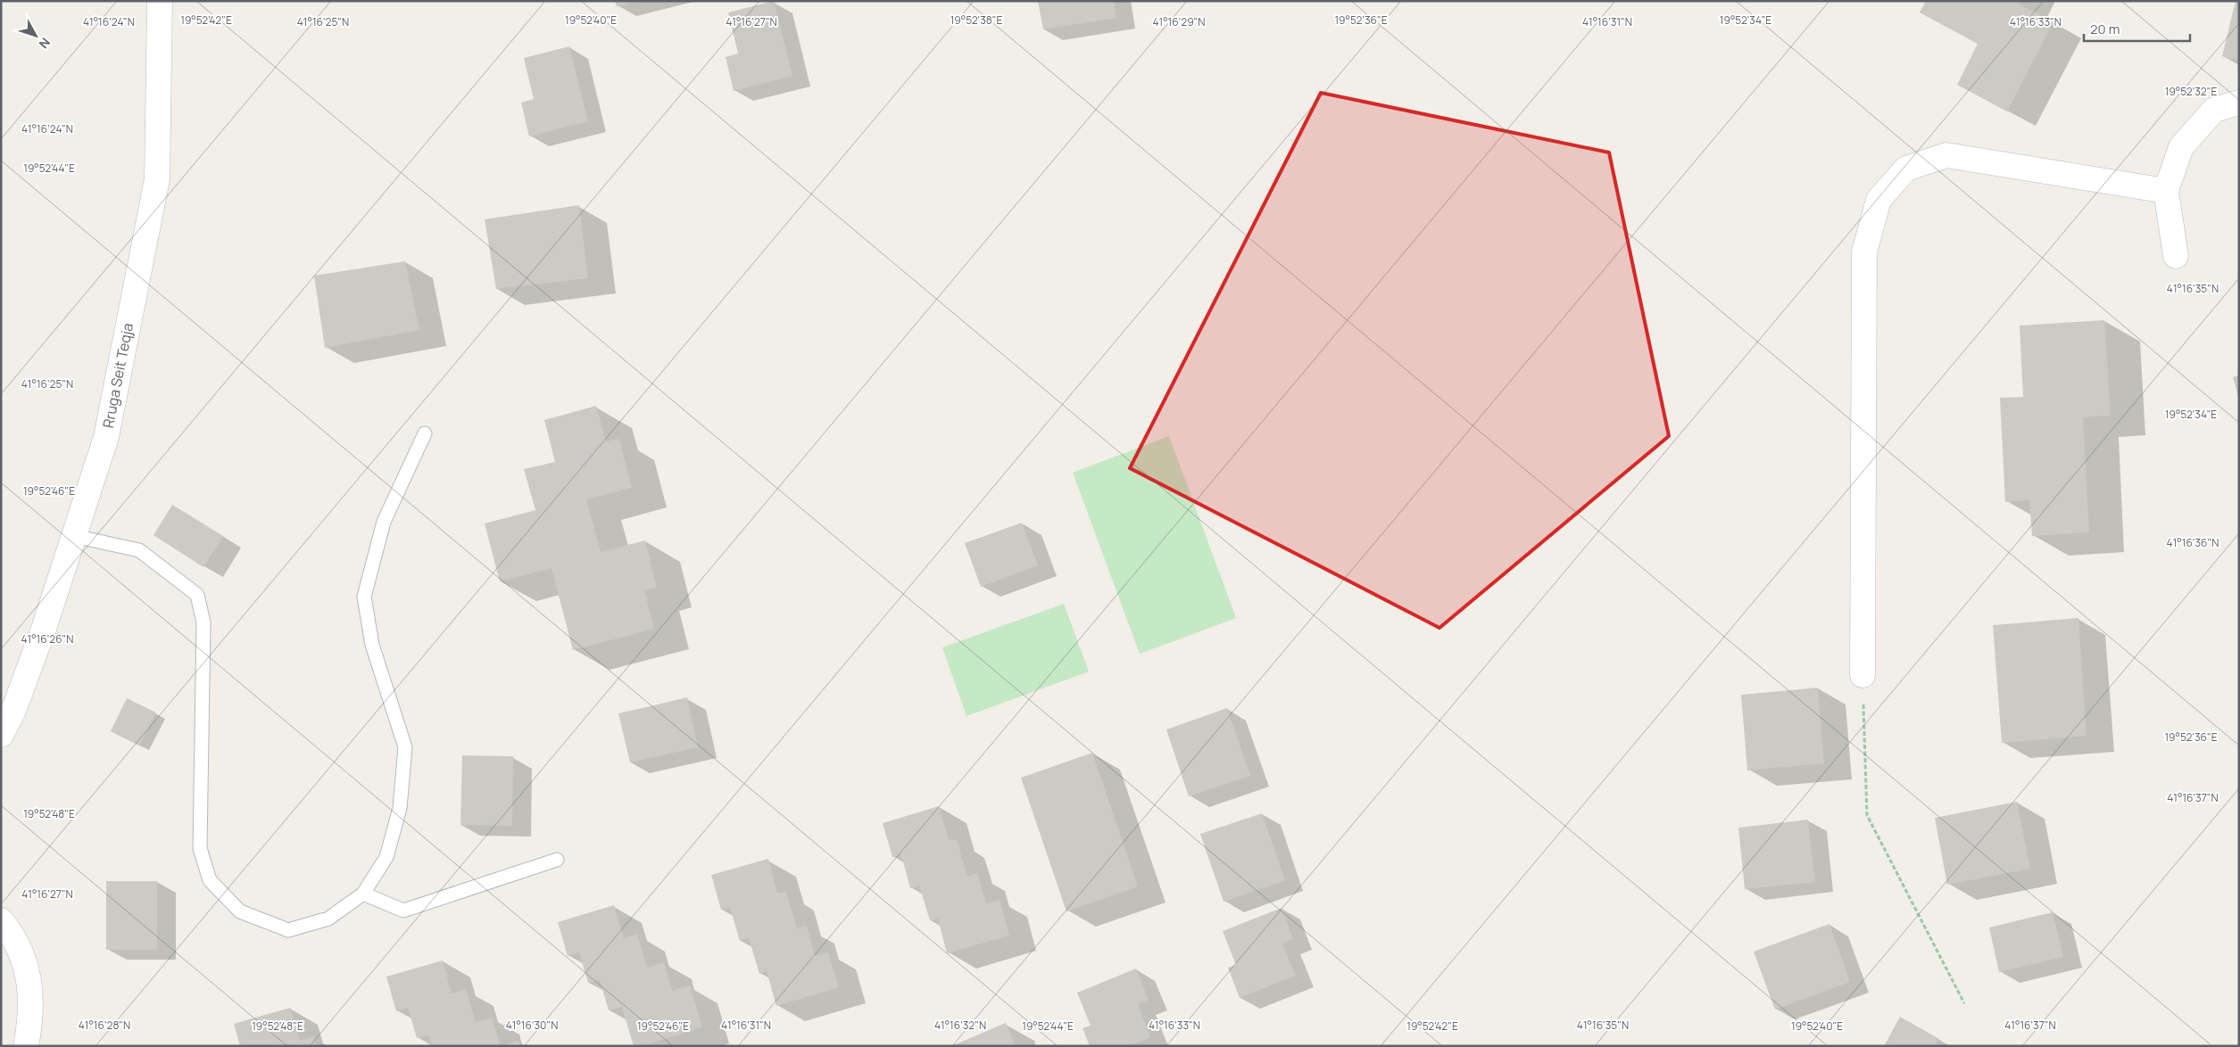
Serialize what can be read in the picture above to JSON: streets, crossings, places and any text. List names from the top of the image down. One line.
{"streets":{"street":["Rruga Seit Teqja"]},"scale_bar":"20 m","north":"bottom right","coordinates":["19°52'38\"E","19°52'36\"E","19°52'34\"E","19°52'42\"E","19°52'40\"E","41°16'24\"N","41°16'25\"N","41°16'27\"N","41°16'29\"N","41°16'31\"N","41°16'33\"N","19°52'32\"E","19°52'44\"E","41°16'35\"N","19°52'46\"E","41°16'36\"N","41°16'26\"N","41°16'37\"N","19°52'48\"E","41°16'28\"N","41°16'30\"N","41°16'32\"N"]}
